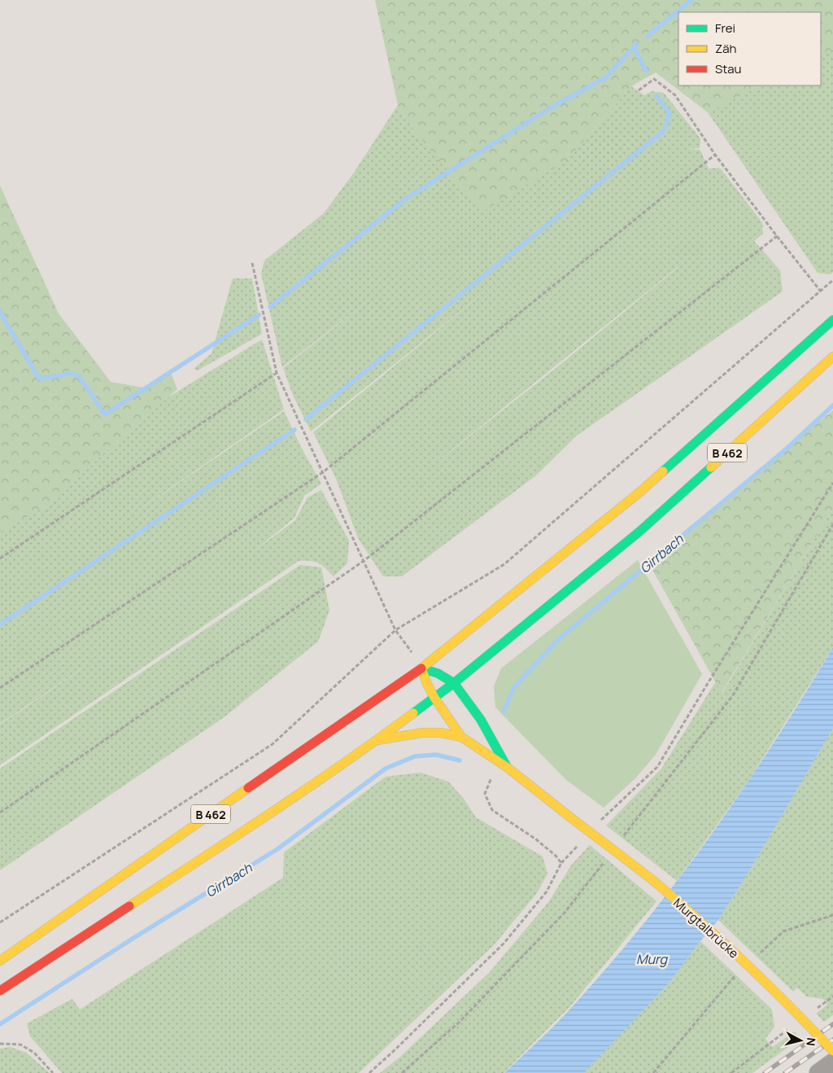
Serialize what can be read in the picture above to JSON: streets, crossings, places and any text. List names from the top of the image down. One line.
{"streets":{"main road":["B 462","Murgtalbrücke"]},"water":["Girrbach","Murg"],"legend":["Frei","Zäh","Stau"],"north":"right"}
